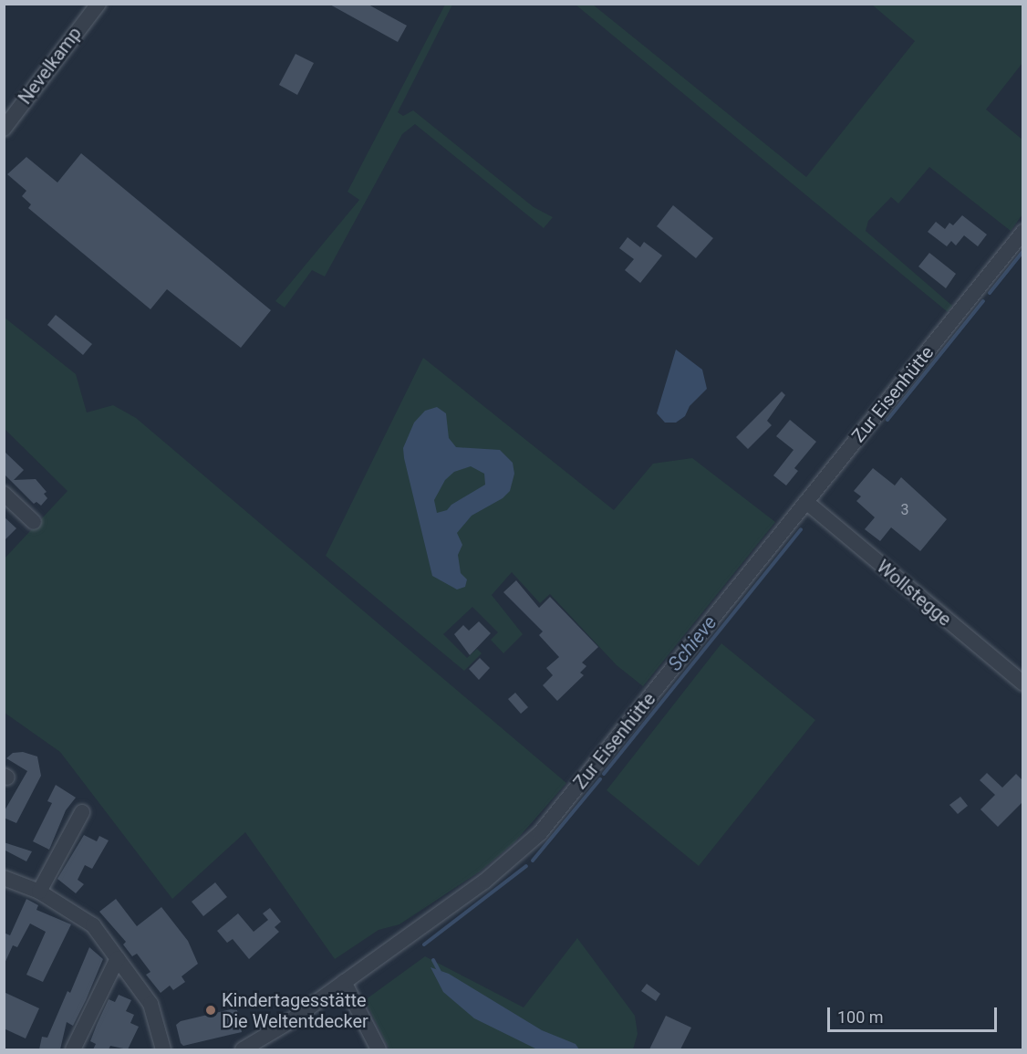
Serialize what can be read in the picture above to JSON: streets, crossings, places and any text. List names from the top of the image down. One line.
{"streets":{"street":["Nevelkamp","Zur Eisenhütte","Wollstegge"]},"crossings":[["Zur Eisenhütte","Wollstegge"]],"water":["Schieve"],"places":["Kindertagesstätte Die Weltentdecker"],"house_numbers":["3"],"scale_bar":"100 m"}
